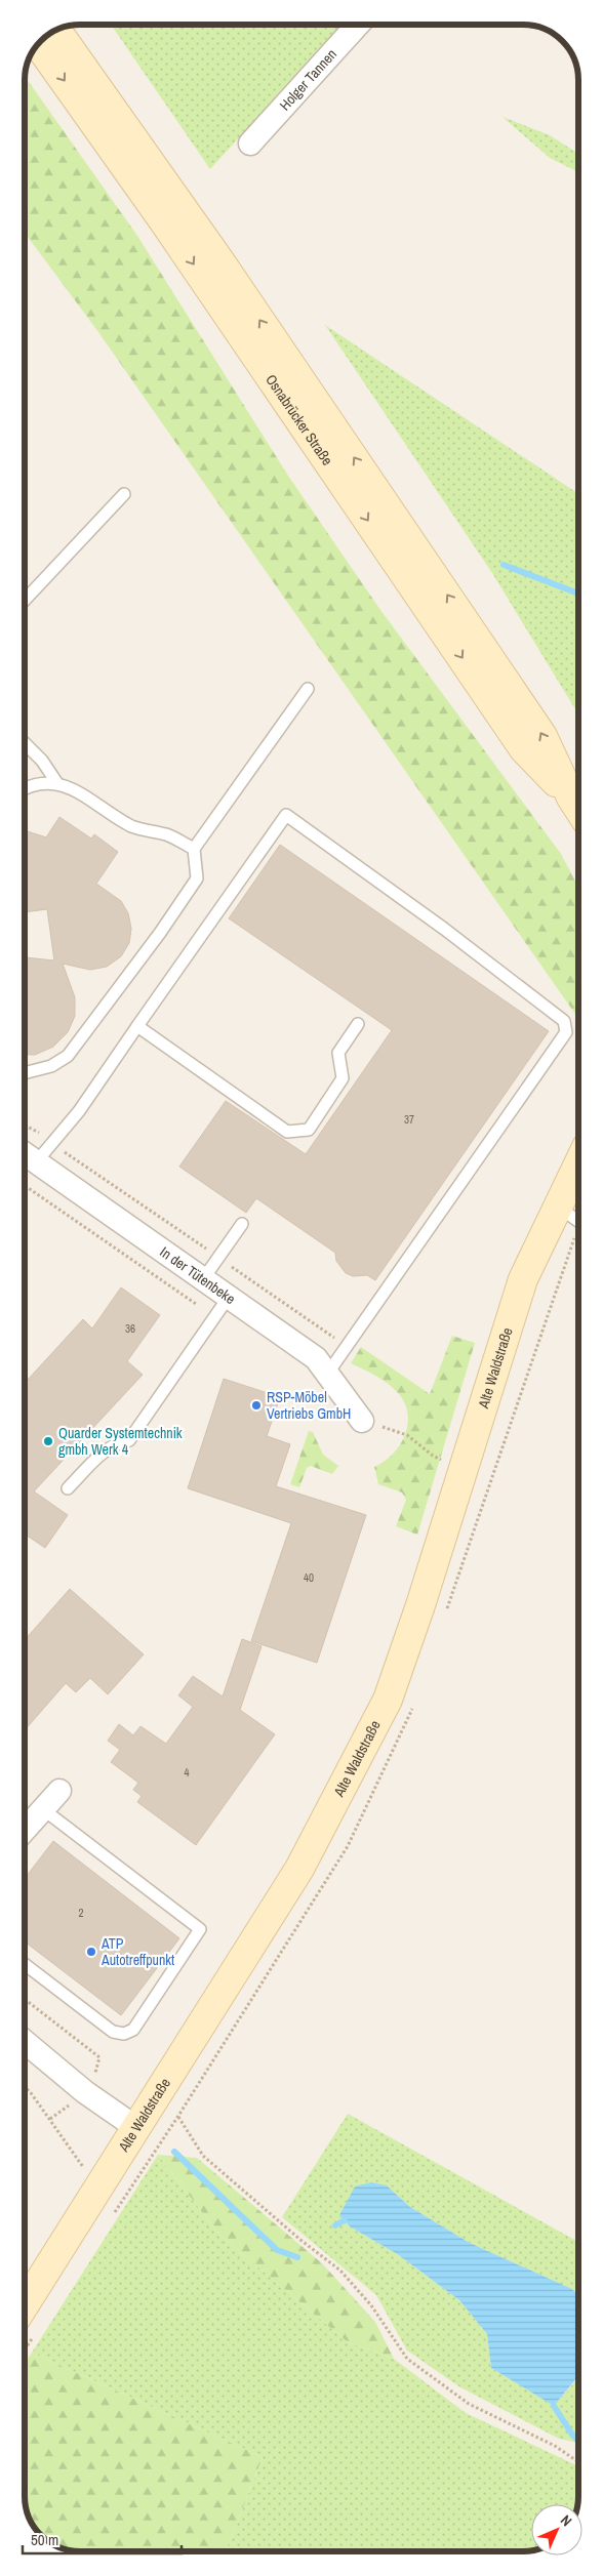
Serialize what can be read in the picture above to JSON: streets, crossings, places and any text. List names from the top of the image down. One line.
{"streets":{"main road":["Osnabrücker Straße","Alte Waldstraße"],"street":["Holger Tannen","In der Tütenbeke"]},"places":["RSP-Möbel Vertriebs GmbH","Quarder Systemtechnik gmbh Werk 4","ATP Autotreffpunkt"],"house_numbers":["37","36","40","4","2"],"scale_bar":"50 m","north":"top right"}
